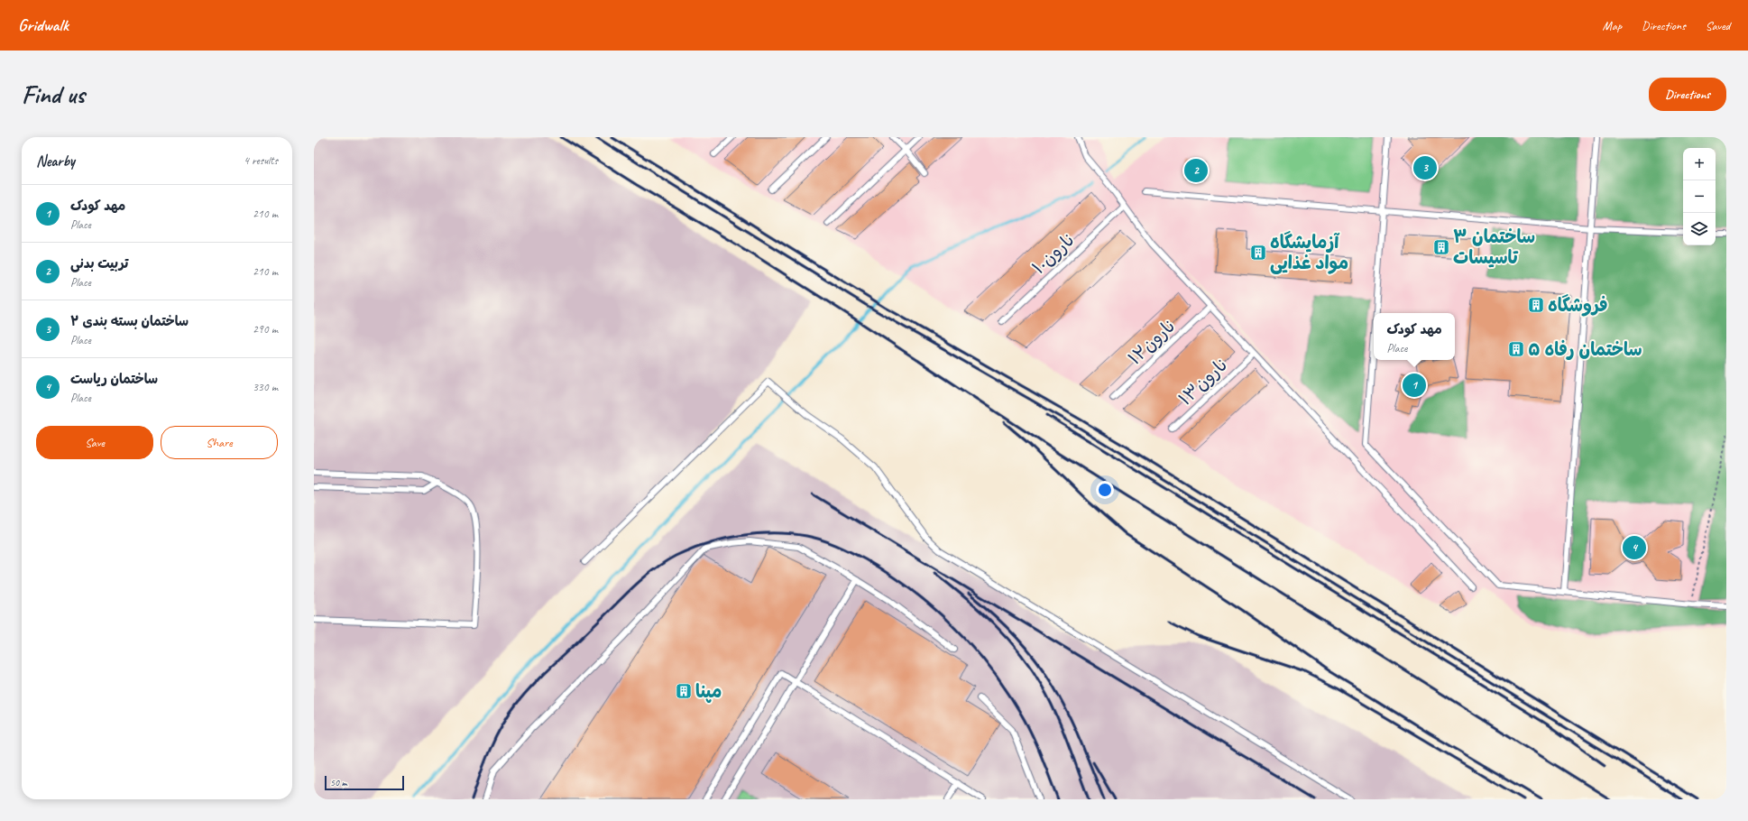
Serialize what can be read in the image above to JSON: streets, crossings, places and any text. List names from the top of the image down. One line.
{"streets":{"lane":["نارون۱۰","نارون۱۲","نارون۱۳"]},"places":{"building":["۳ ساختمان تاسیسات","آزمایشگاه مواد غذایی","فروشگاه","۵ ساختمان رفاه","مپنا"]},"scale_bar":"50 m","page":{"header":"Gridwalk","nav":["Map","Directions","Saved"],"buttons":["Directions",["Save","Share"]],"title":"Find us","heading":["Nearby","4 results"],"map_buttons":["+","−"],"pins":["3","2","1","4"],"list":[{"mark":"1","name":"مهد کودک","note":"Place","value":"210 m"},{"mark":"2","name":"تربیت بدنی","note":"Place","value":"210 m"},{"mark":"3","name":"۲ ساختمان بسته بندی","note":"Place","value":"290 m"},{"mark":"4","name":"ساختمان ریاست","note":"Place","value":"330 m"}],"popup":["مهد کودک","Place"],"scale":"50 m"}}
